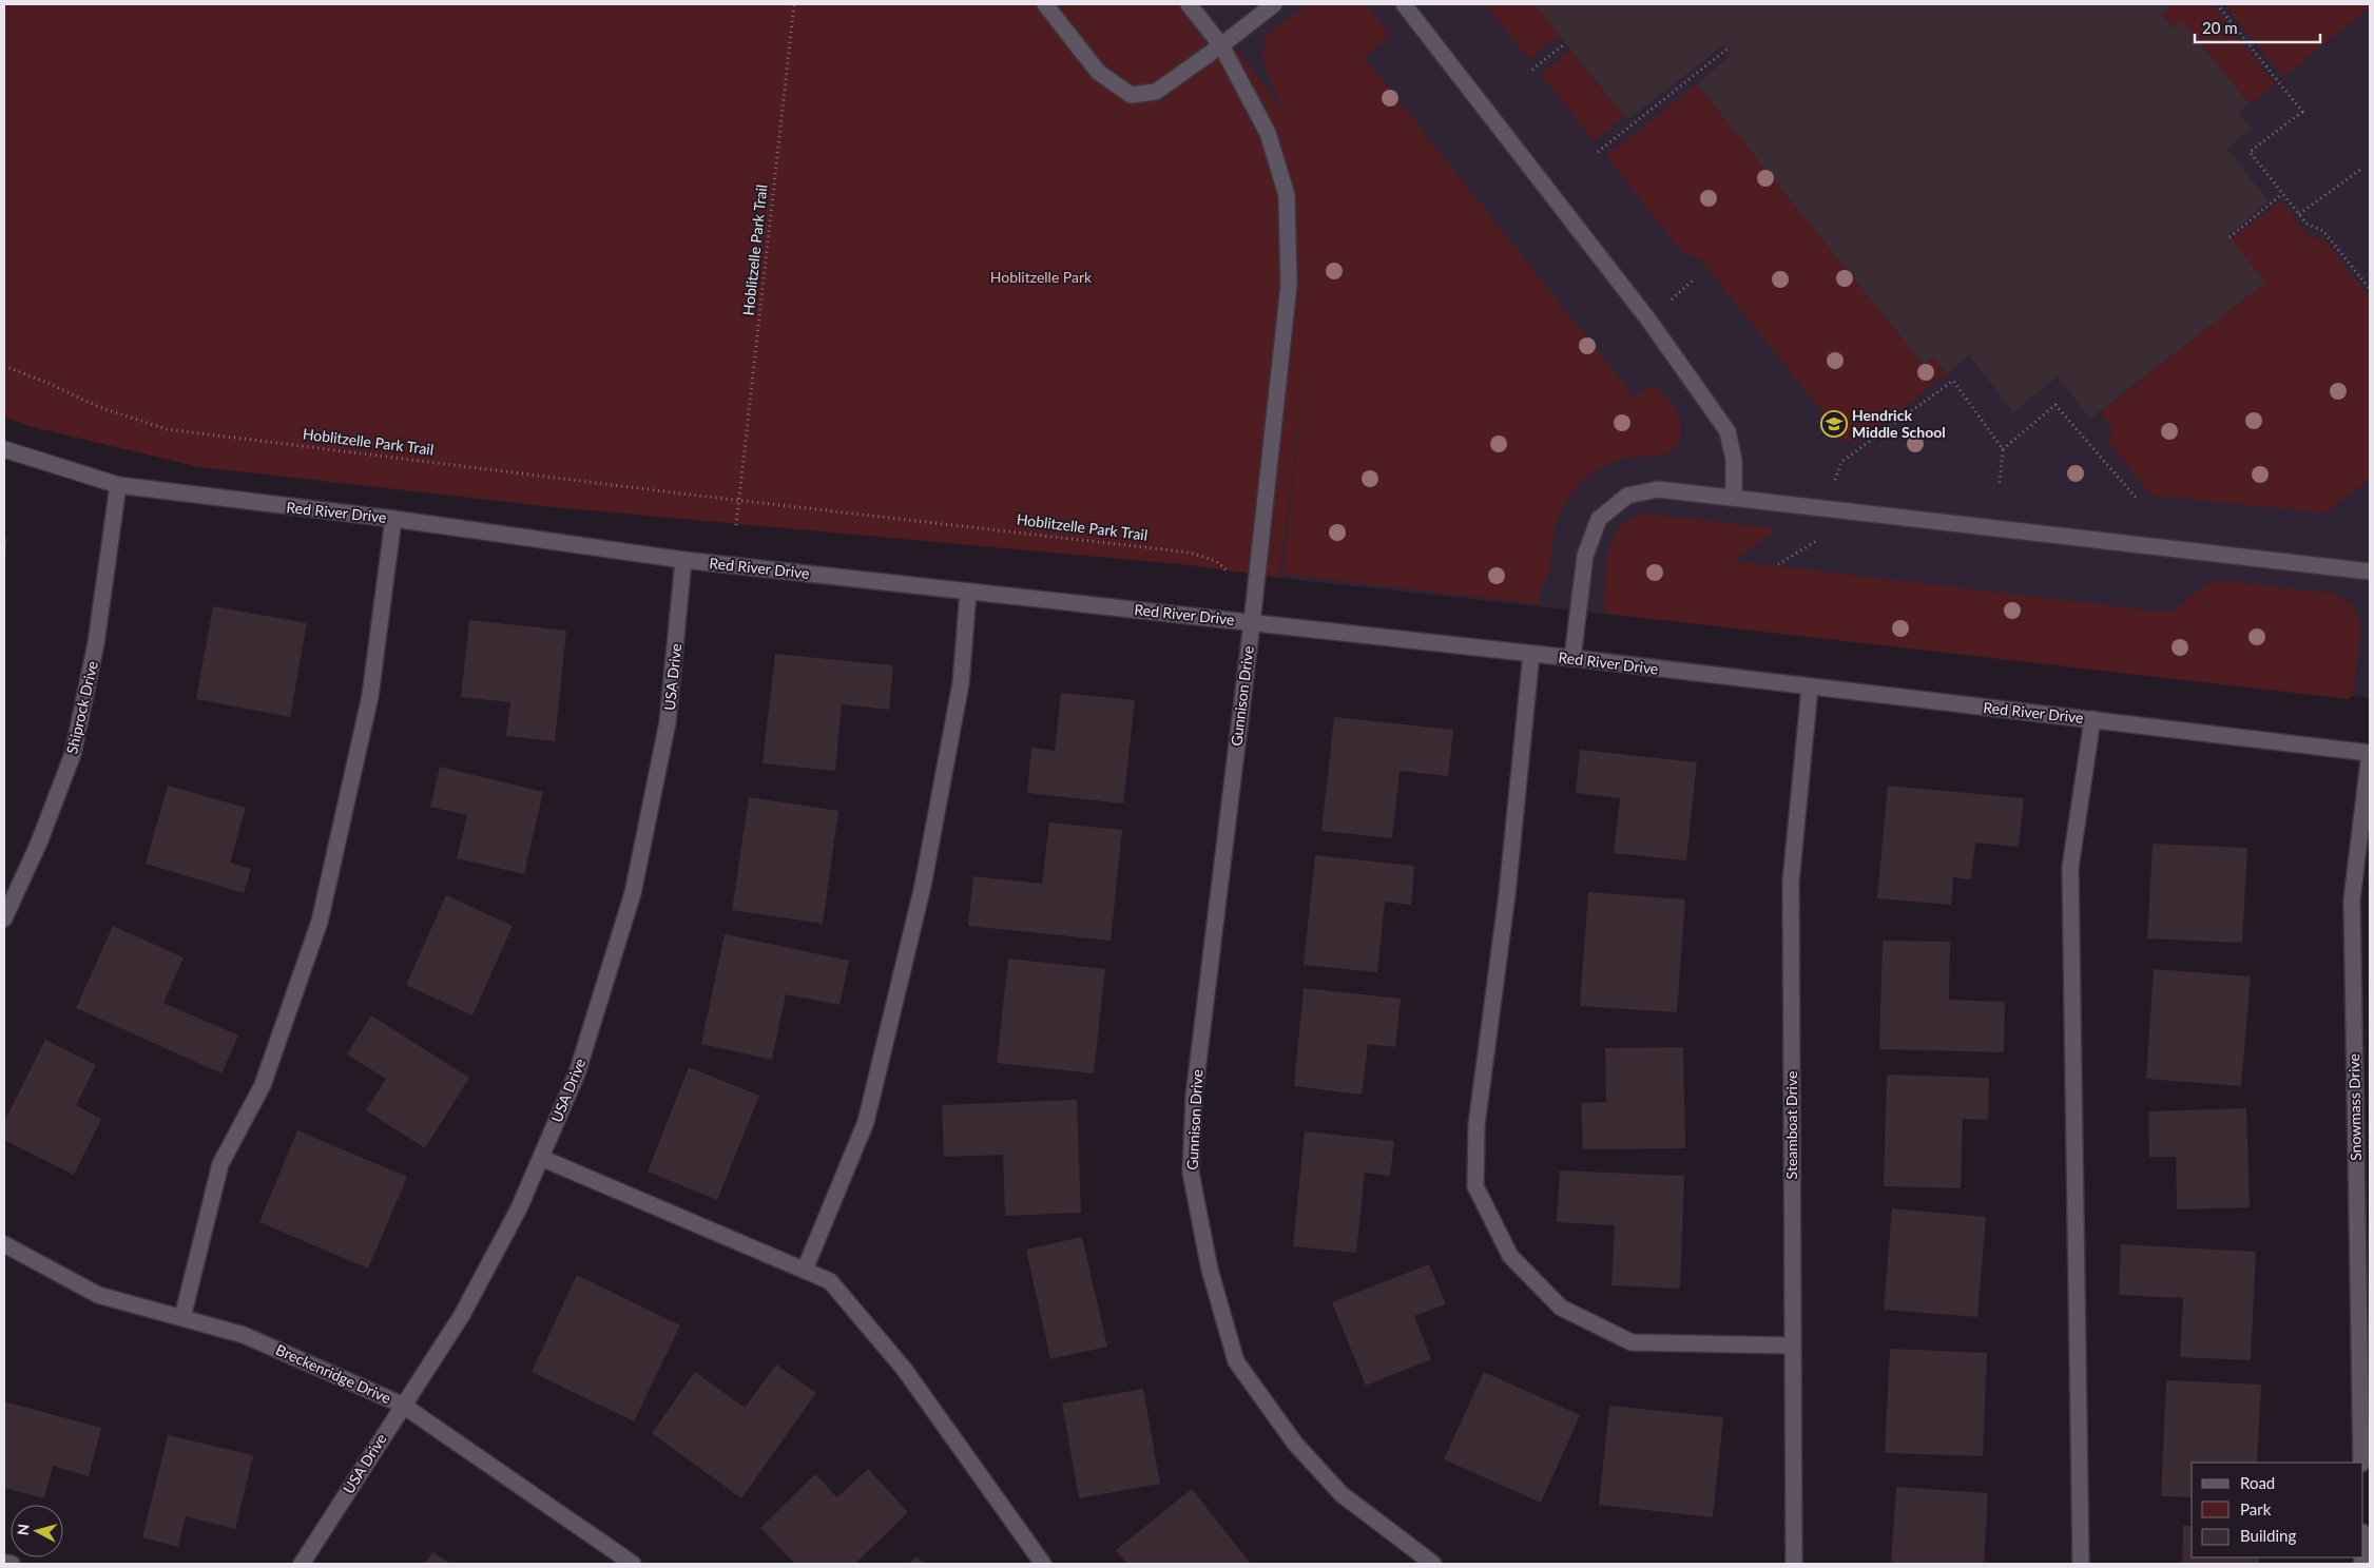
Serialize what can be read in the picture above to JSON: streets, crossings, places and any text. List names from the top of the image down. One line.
{"streets":{"street":["Red River Drive","USA Drive","Gunnison Drive","Shiprock Drive","Snowmass Drive","Steamboat Drive","Breckenridge Drive"],"path":["Hoblitzelle Park Trail"]},"crossings":[["Red River Drive","USA Drive"],["Red River Drive","Gunnison Drive"],["Red River Drive","Shiprock Drive"],["Red River Drive","Snowmass Drive"],["Red River Drive","Steamboat Drive"],["USA Drive","Breckenridge Drive"]],"parks":["Hoblitzelle Park"],"places":{"school or university":["Hendrick Middle School"]},"legend":["Road","Park","Building"],"scale_bar":"20 m","north":"left"}
